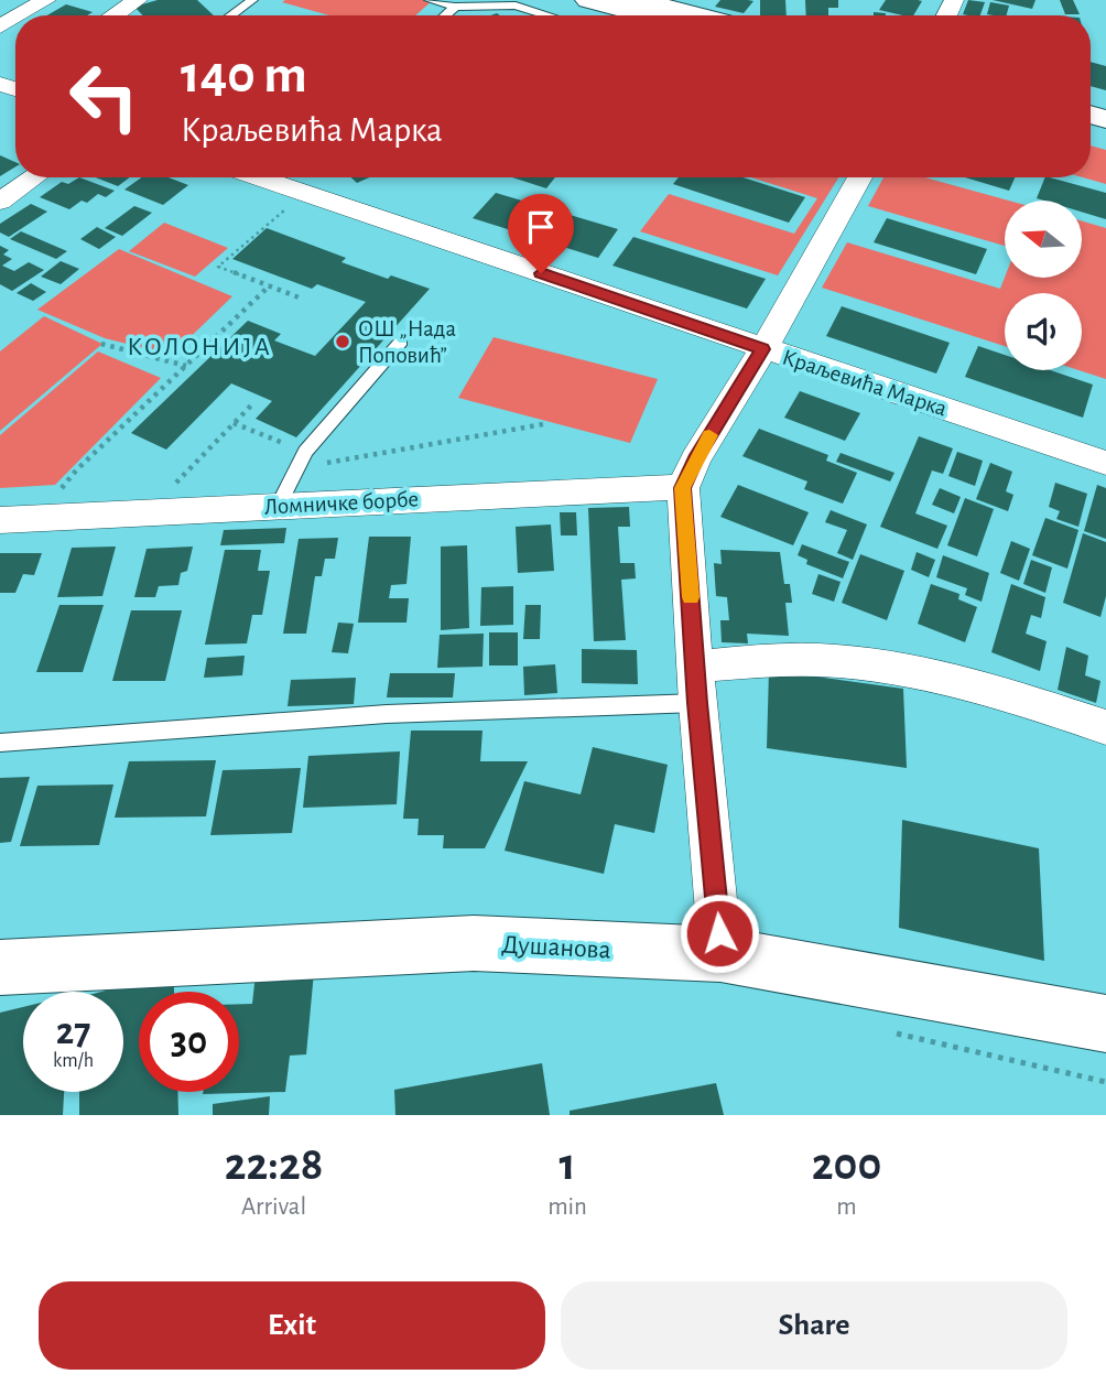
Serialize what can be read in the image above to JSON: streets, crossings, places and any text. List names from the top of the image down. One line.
{"streets":{"main road":["Душанова"],"street":["Краљевића Марка","Ломничке борбе"]},"districts":["КОЛОНИЈА"],"places":["ОШ „Нада Поповић”"],"north":"left","page":{"turn":["140 m","Краљевића Марка"],"speed":"27 km/h","limit":"30","eta":["22:28","Arrival","1","min","200","m"],"buttons":["Exit","Share"]}}
